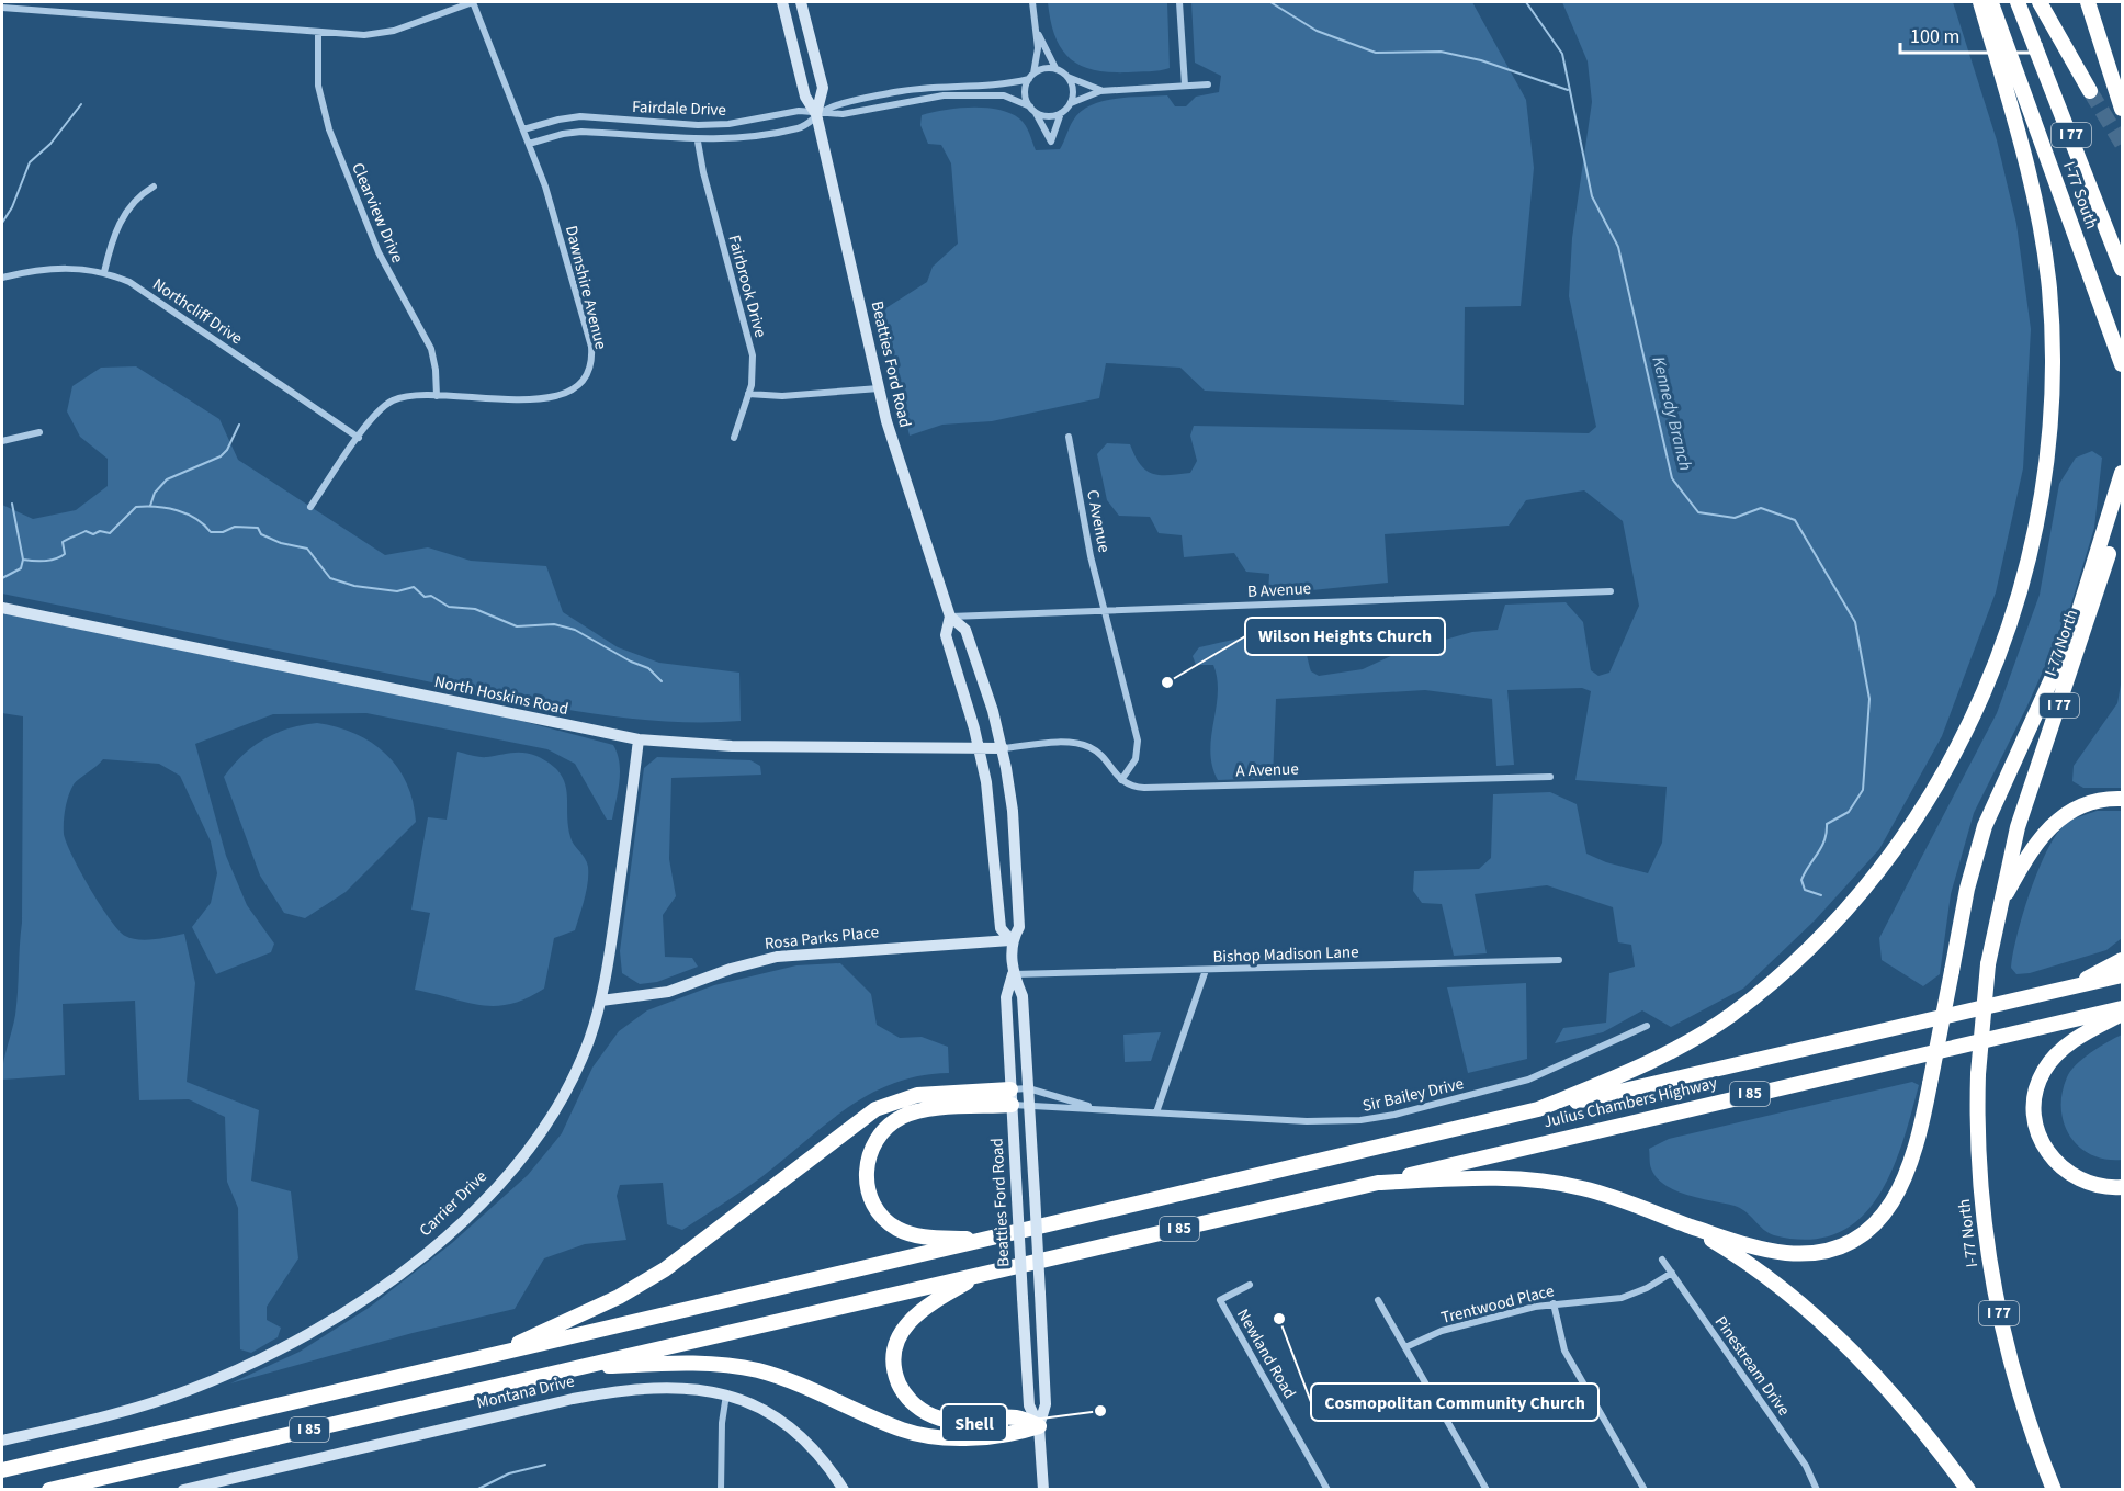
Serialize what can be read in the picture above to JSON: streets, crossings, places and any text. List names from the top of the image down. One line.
{"streets":{"highway":["I 77","I-77 South","I-77 North","I 85","Julius Chambers Highway"],"street":["Fairdale Drive","Clearview Drive","Fairbrook Drive","Dawnshire Avenue","Northcliff Drive","Beatties Ford Road","C Avenue","B Avenue","North Hoskins Road","A Avenue","Rosa Parks Place","Bishop Madison Lane","Sir Bailey Drive","Carrier Drive","Trentwood Place","Newland Road","Pinestream Drive","Montana Drive"]},"crossings":[["Fairdale Drive","Fairbrook Drive"],["Fairdale Drive","Dawnshire Avenue"],["Fairdale Drive","Beatties Ford Road"],["Clearview Drive","Dawnshire Avenue"],["Dawnshire Avenue","Northcliff Drive"],["Beatties Ford Road","B Avenue"],["Beatties Ford Road","North Hoskins Road"],["Beatties Ford Road","Rosa Parks Place"],["Beatties Ford Road","Bishop Madison Lane"],["Beatties Ford Road","Sir Bailey Drive"],["C Avenue","B Avenue"],["C Avenue","A Avenue"],["North Hoskins Road","Carrier Drive"],["Rosa Parks Place","Carrier Drive"],["I 85","Julius Chambers Highway"],["Trentwood Place","Pinestream Drive"]],"water":["Kennedy Branch"],"places":["Wilson Heights Church","Cosmopolitan Community Church","Shell"],"scale_bar":"100 m"}
